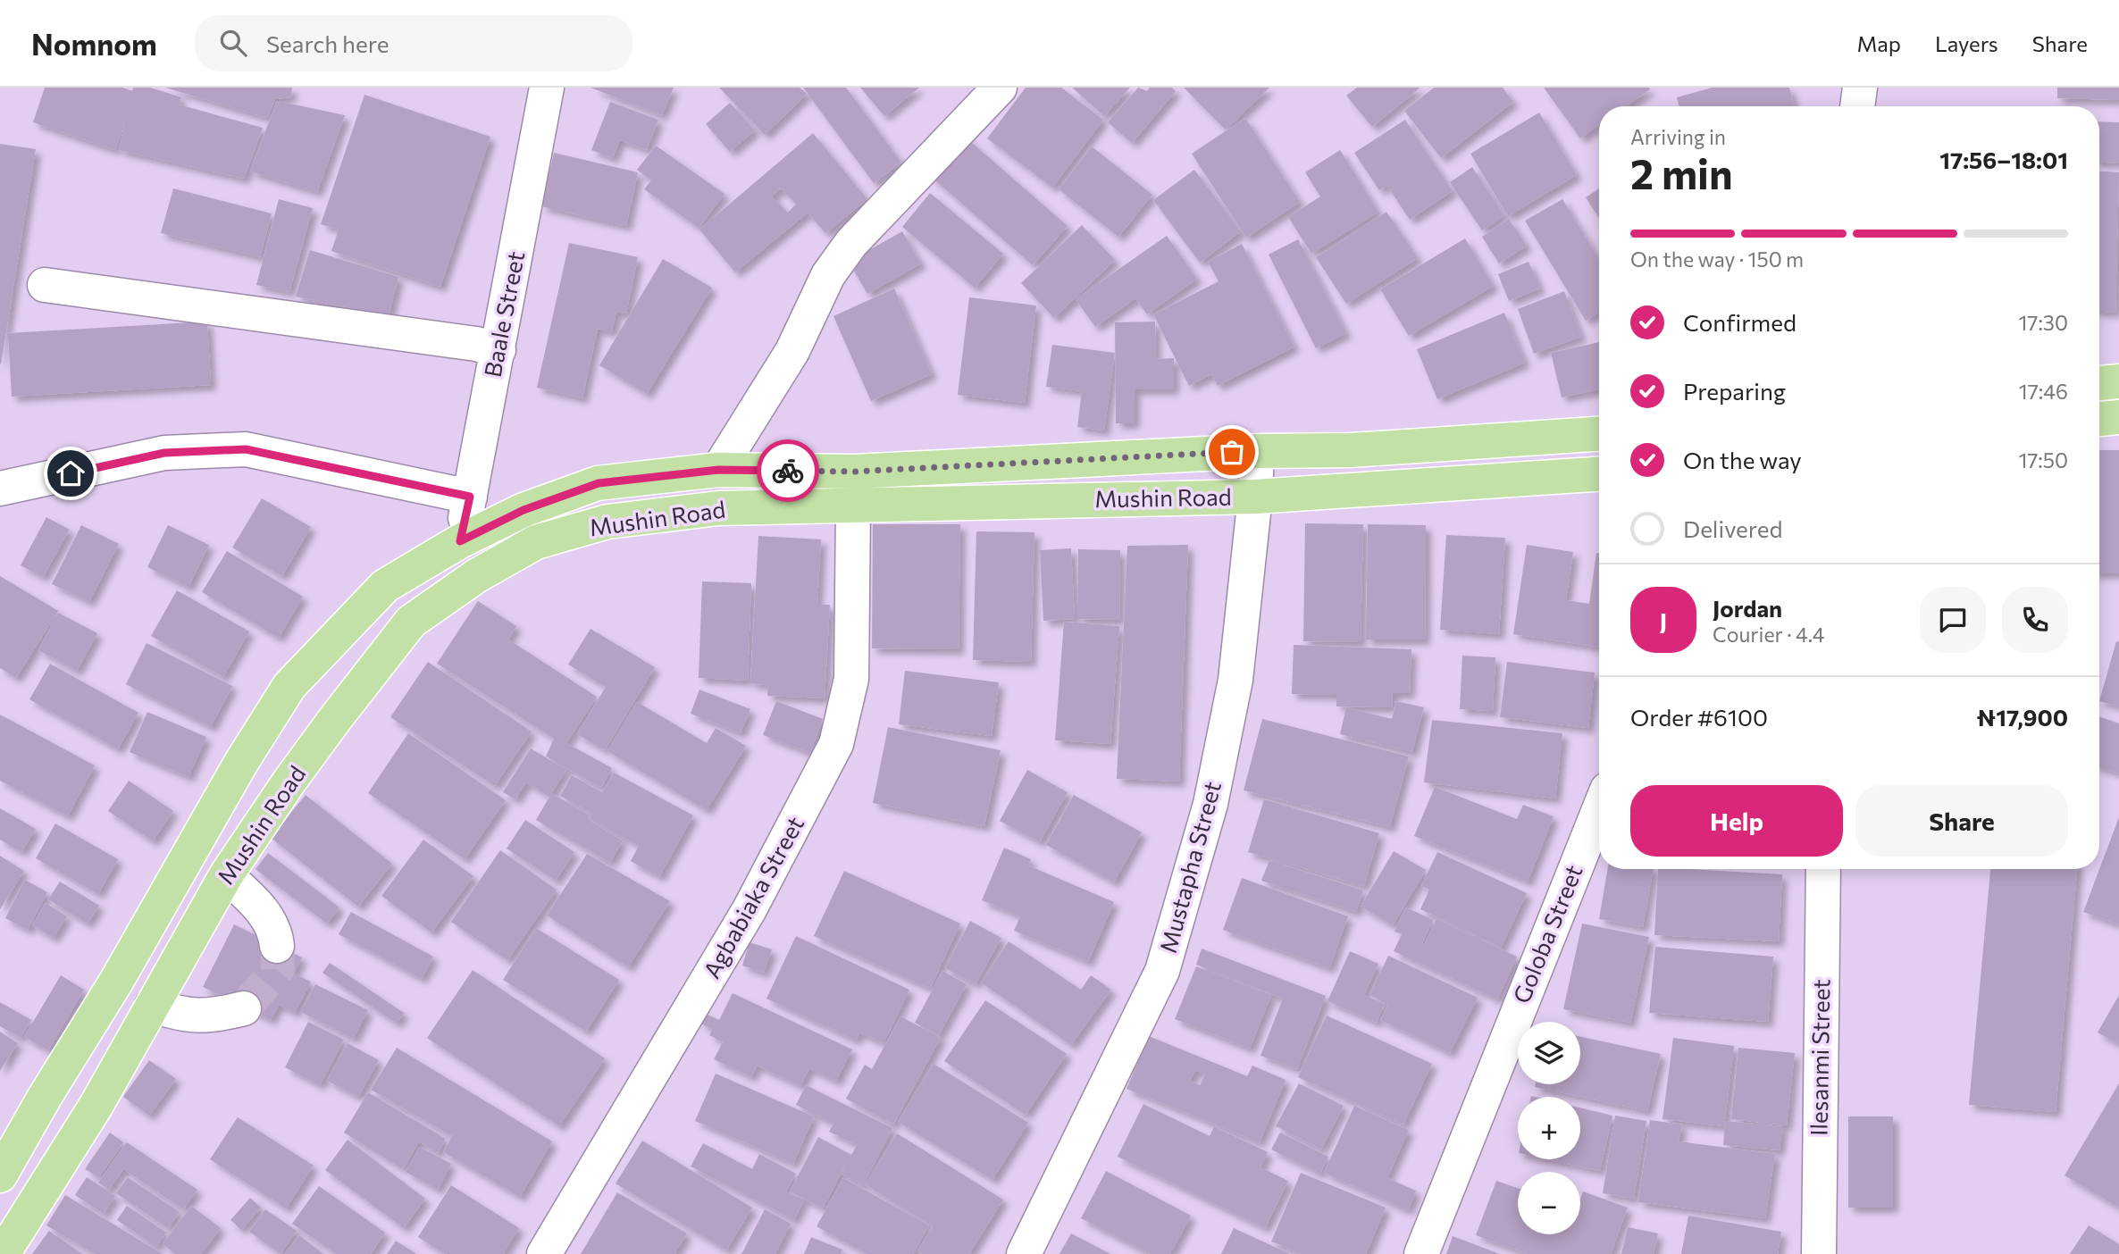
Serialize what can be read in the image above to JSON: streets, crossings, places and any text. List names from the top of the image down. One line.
{"streets":{"main road":["Mushin Road"],"street":["Baale Street","Mustapha Street","Agbabiaka Street","Goloba Street","Ilesanmi Street"]},"crossings":[["Baale Street","Mushin Road"],["Mushin Road","Mustapha Street"],["Mushin Road","Agbabiaka Street"]],"page":{"header":"Nomnom","search":"Search here","nav":["Map","Layers","Share"],"heading":["2 min","Arriving in","17:56–18:01"],"panel":["Jordan","Courier · 4.4","Order #6100","₦17,900"],"bar":"On the way · 150 m","list":[["Confirmed","17:30"],["Preparing","17:46"],["On the way","17:50"],"Delivered"],"round":"J","buttons":["Help","Share"],"map_buttons":["+","−"]}}
